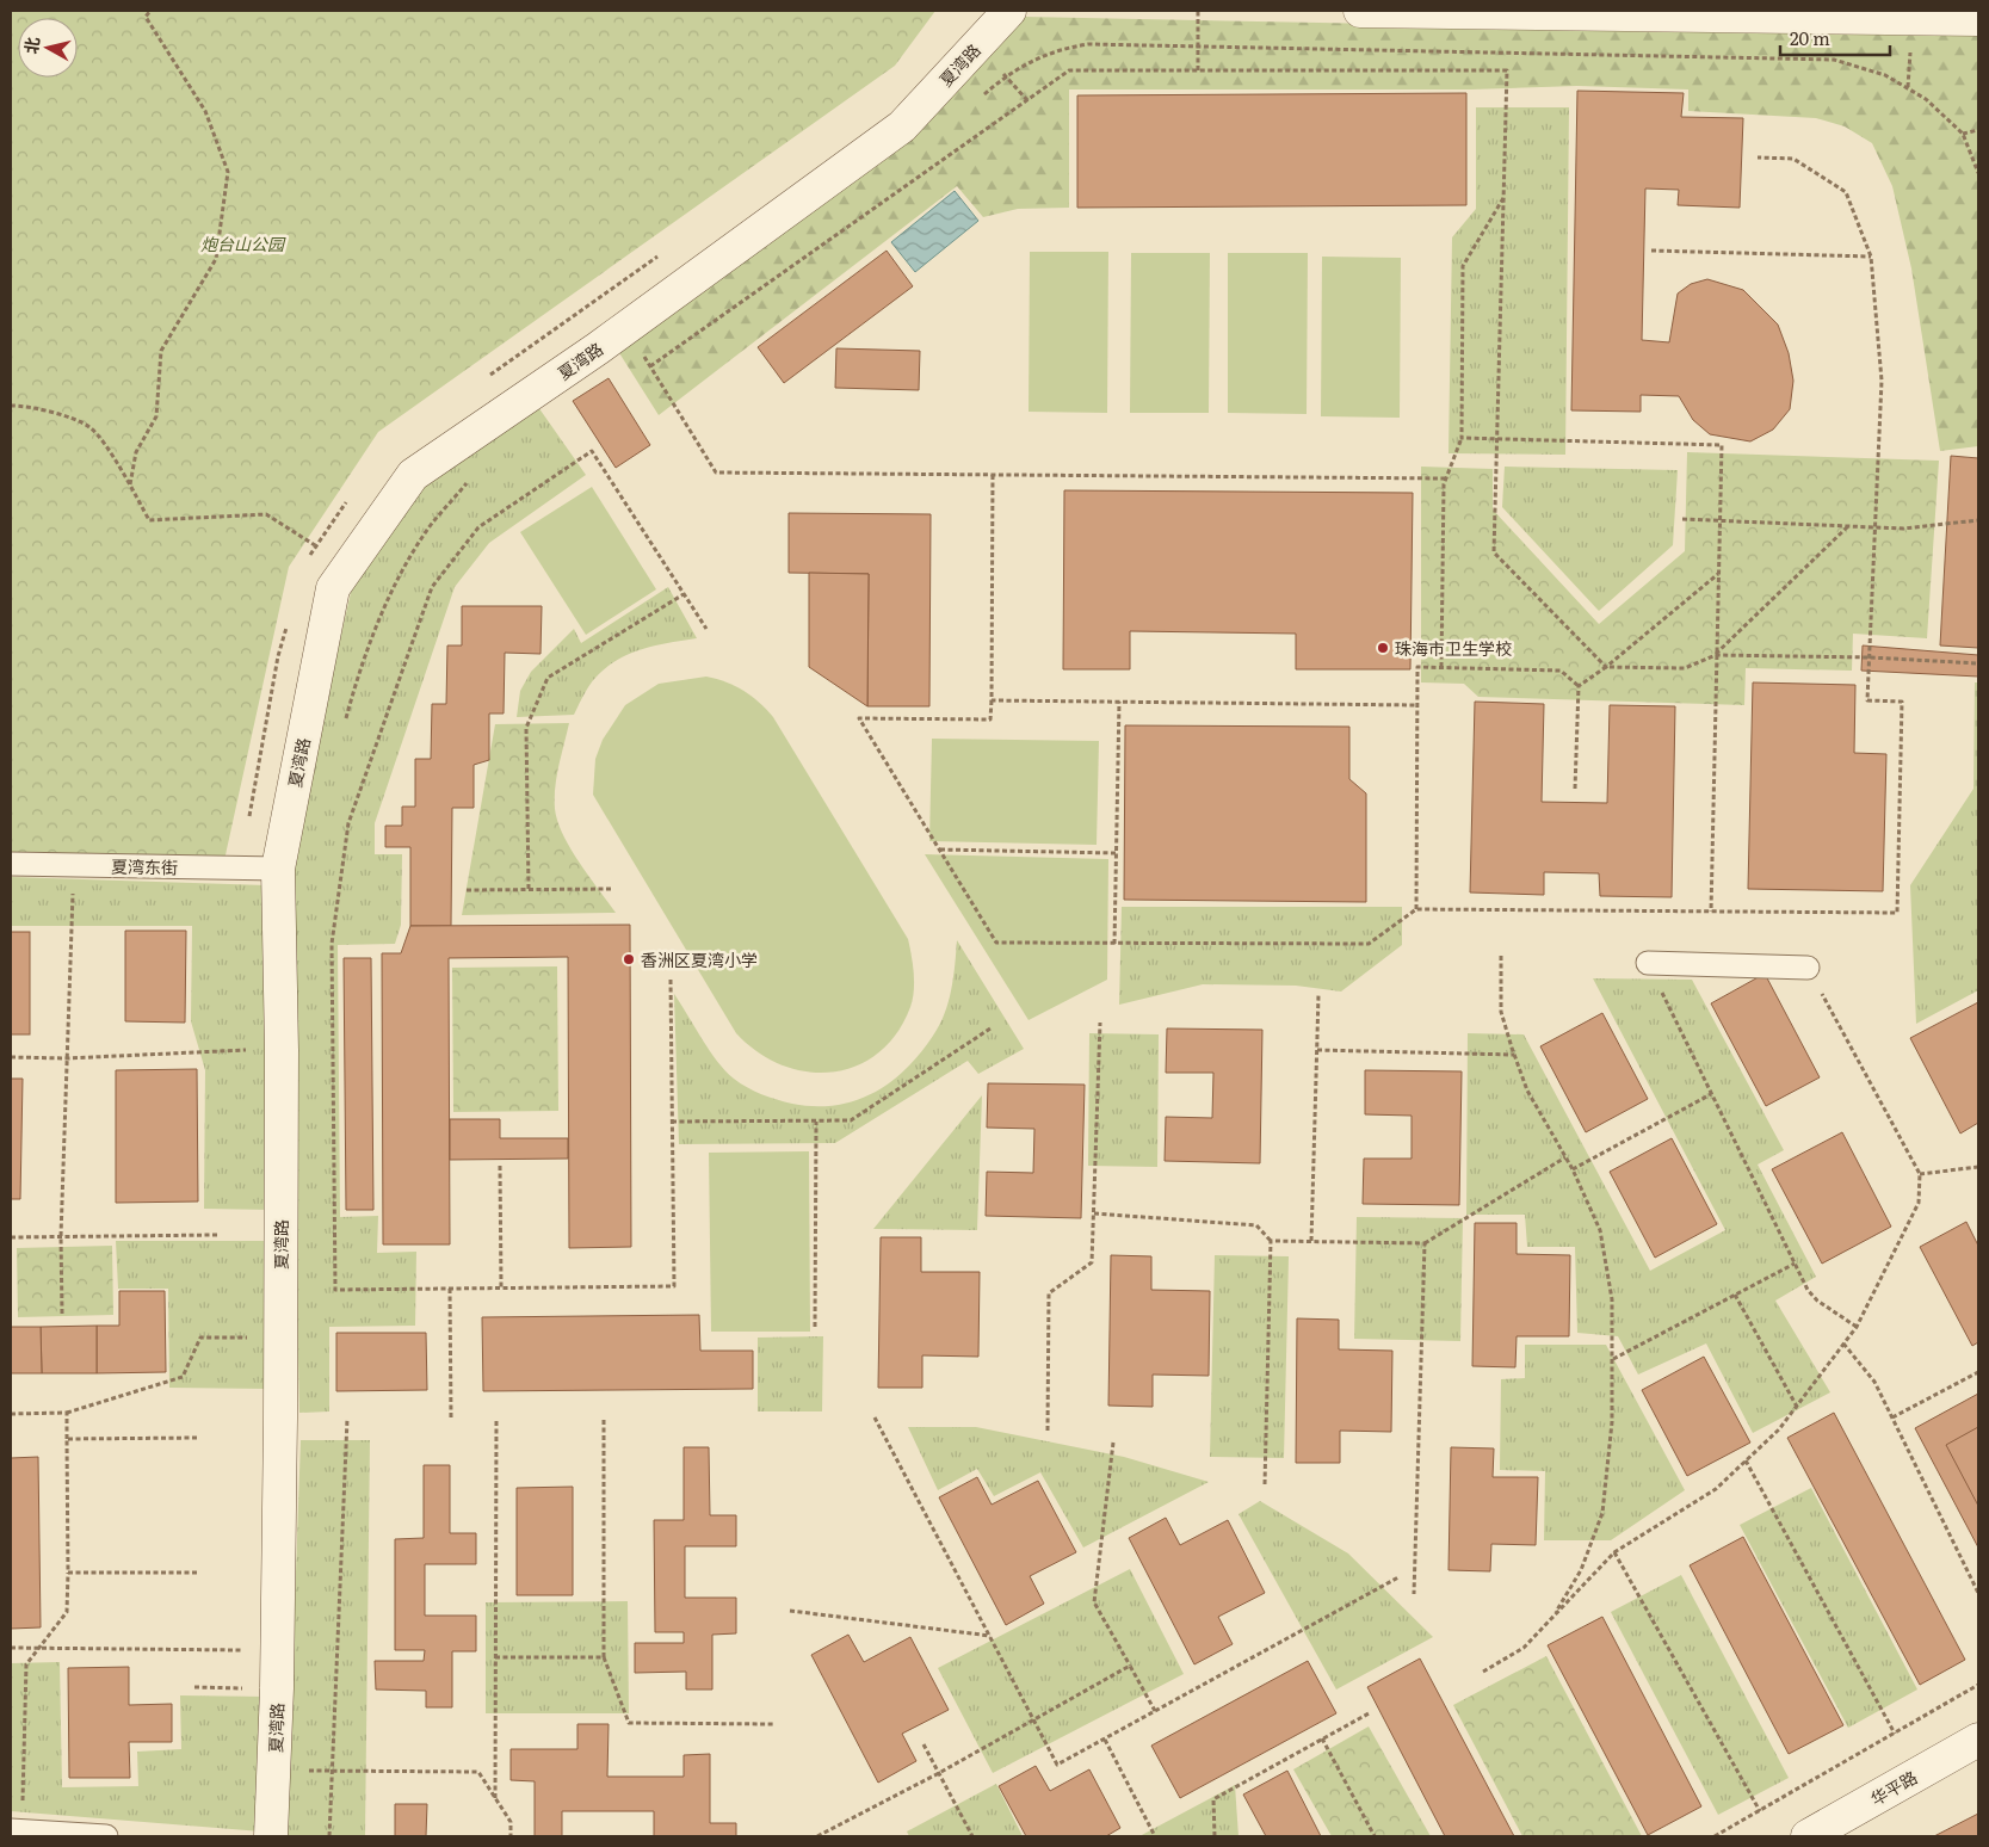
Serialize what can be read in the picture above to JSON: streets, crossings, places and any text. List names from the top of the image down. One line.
{"streets":{"street":["夏湾路","华平路"],"lane":["夏湾东街"]},"crossings":[["夏湾路","夏湾东街"]],"parks":["炮台山公园"],"places":["珠海市卫生学校","香洲区夏湾小学"],"scale_bar":"20 m","north":"left"}
